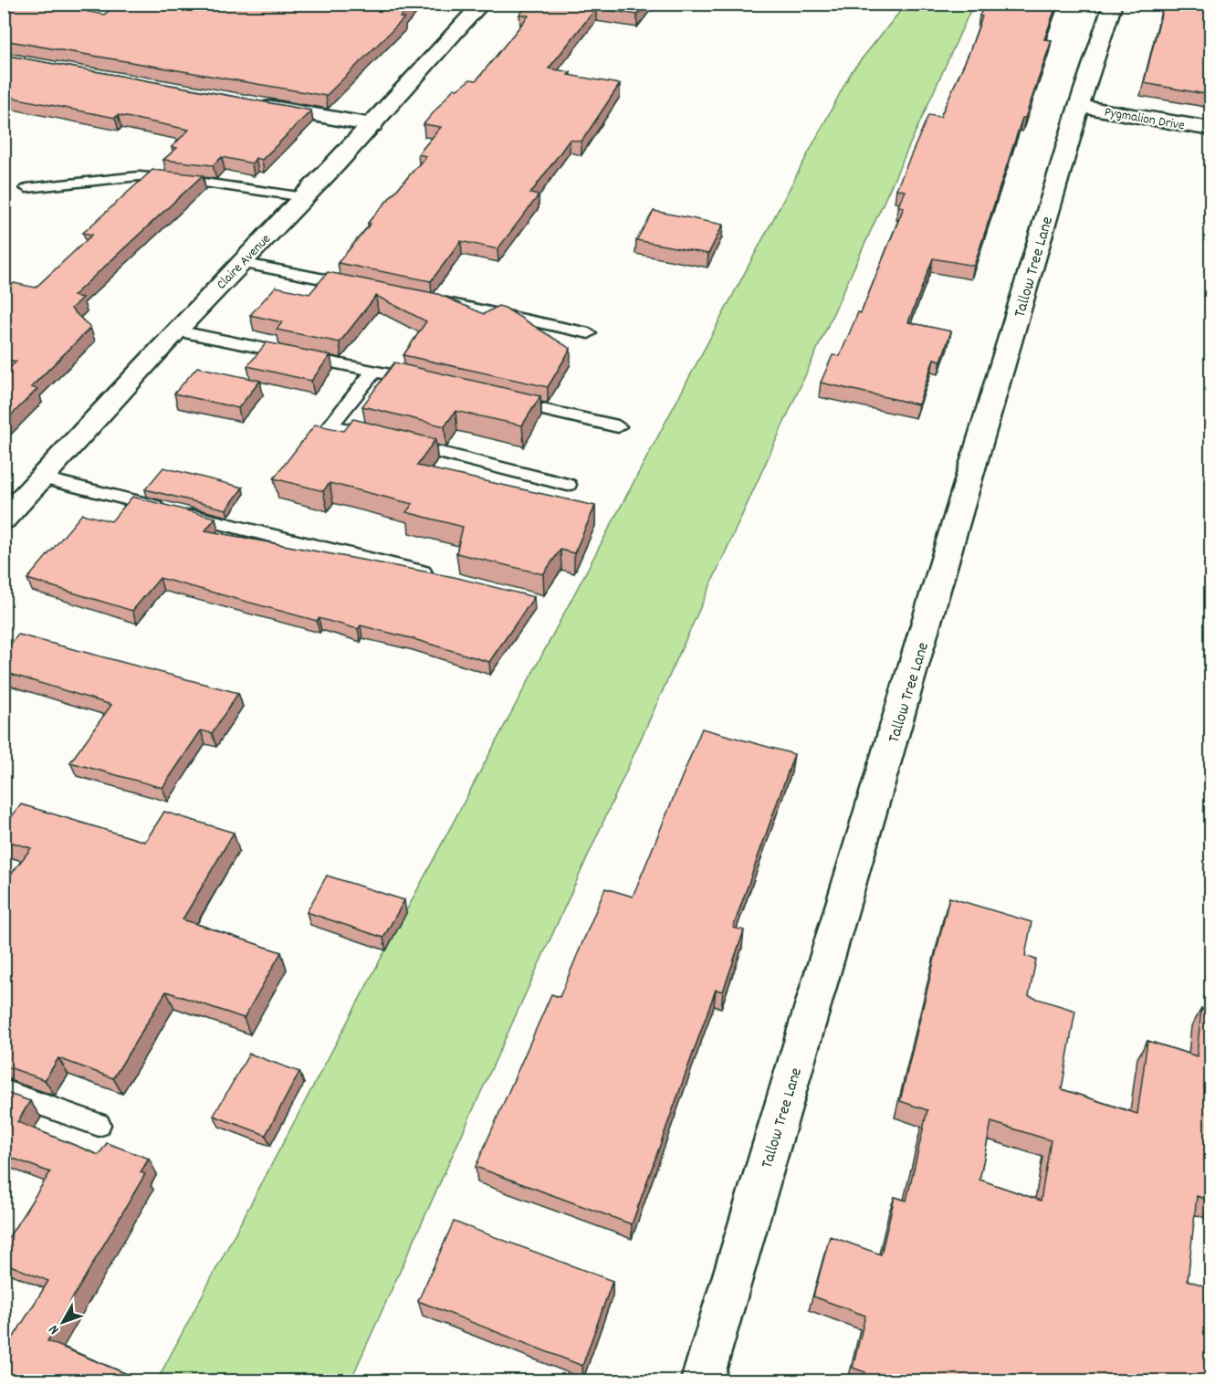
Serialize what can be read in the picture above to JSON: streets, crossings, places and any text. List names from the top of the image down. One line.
{"streets":{"street":["Pygmalion Drive","Claire Avenue","Tallow Tree Lane"]},"crossings":[["Pygmalion Drive","Tallow Tree Lane"]],"north":"bottom left"}
